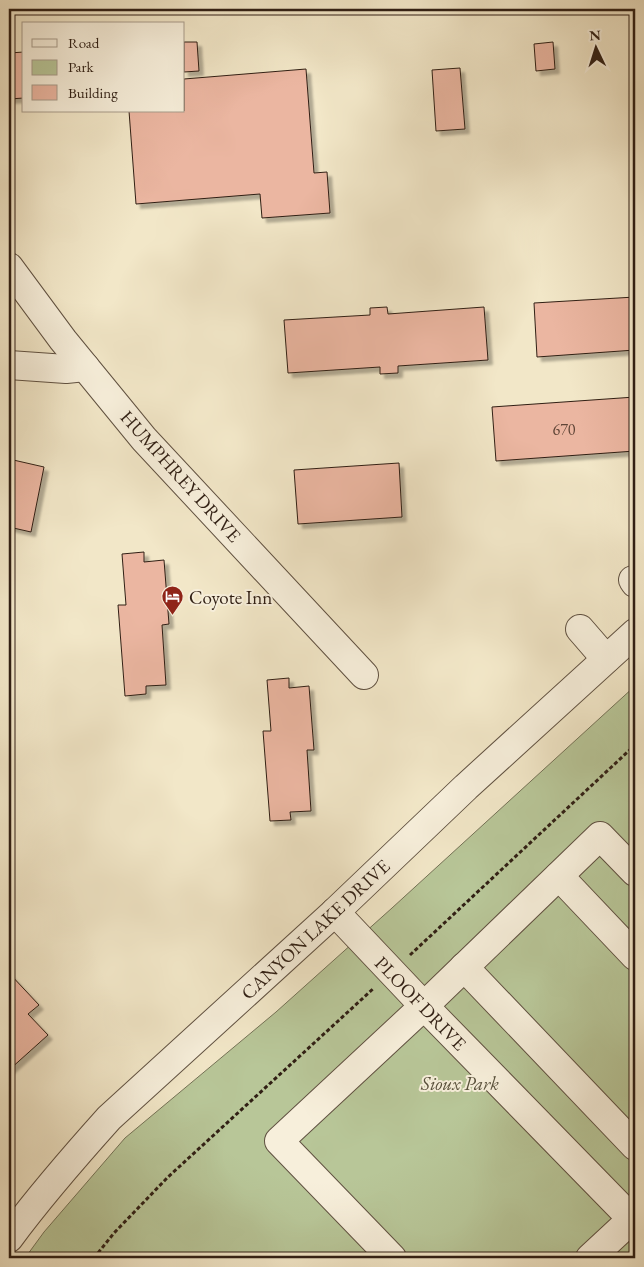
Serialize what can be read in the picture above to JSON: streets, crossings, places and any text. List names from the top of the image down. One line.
{"streets":{"street":["HUMPHREY DRIVE","CANYON LAKE DRIVE","PLOOF DRIVE"]},"crossings":[["CANYON LAKE DRIVE","PLOOF DRIVE"]],"parks":["Sioux Park"],"places":{"hotel":["Coyote Inn"]},"house_numbers":["670"],"legend":["Road","Park","Building"],"north":"top"}
